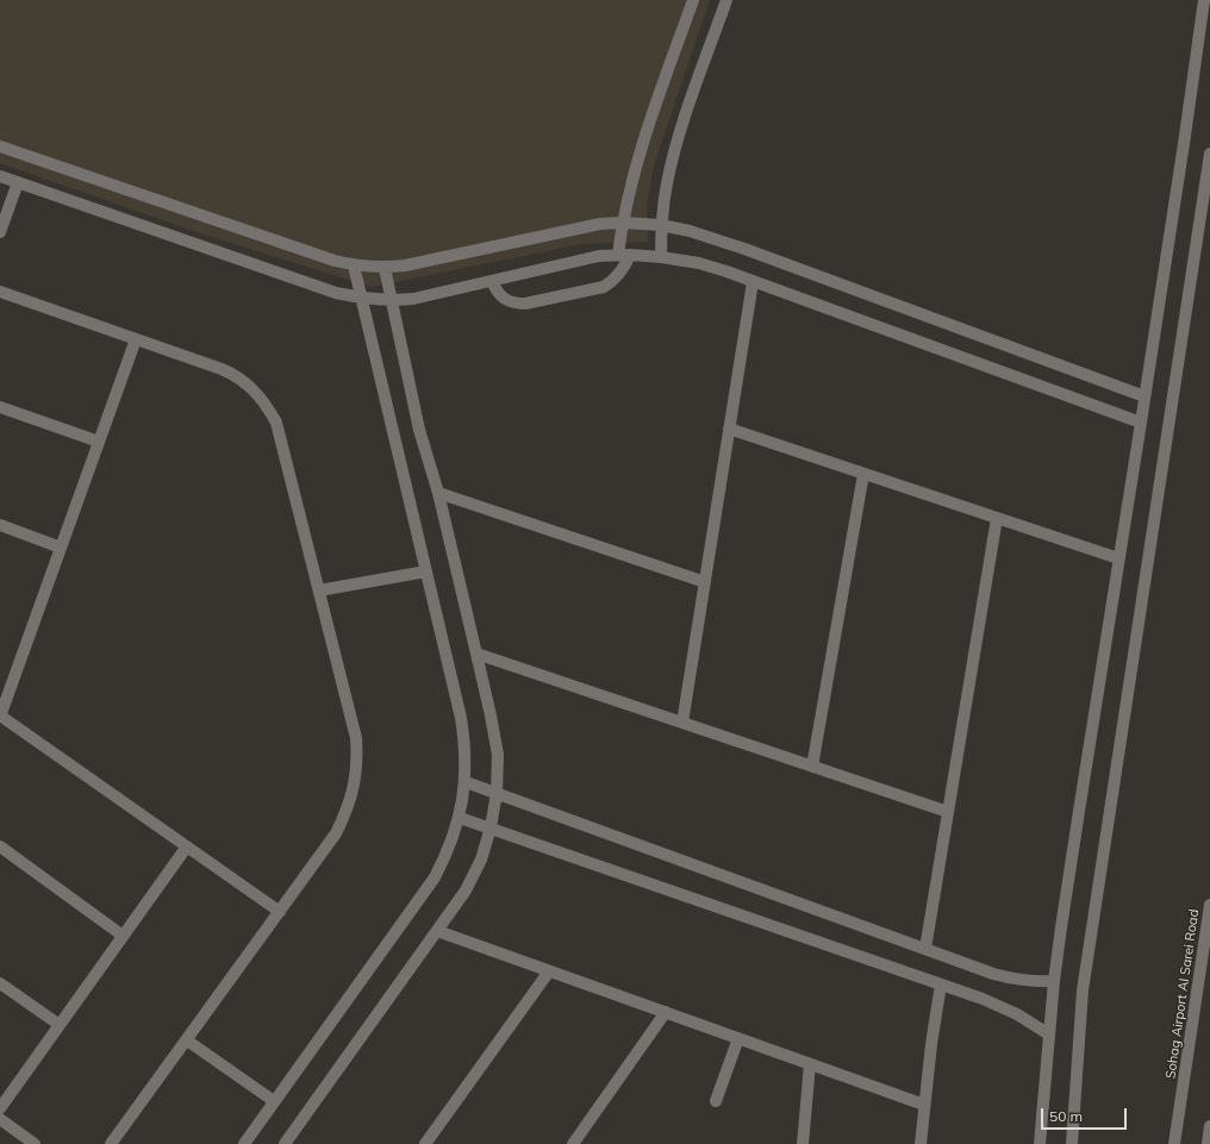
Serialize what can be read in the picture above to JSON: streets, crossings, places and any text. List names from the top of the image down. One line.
{"streets":{"street":["Sohag Airport Al Sarei Road"]},"scale_bar":"50 m"}
